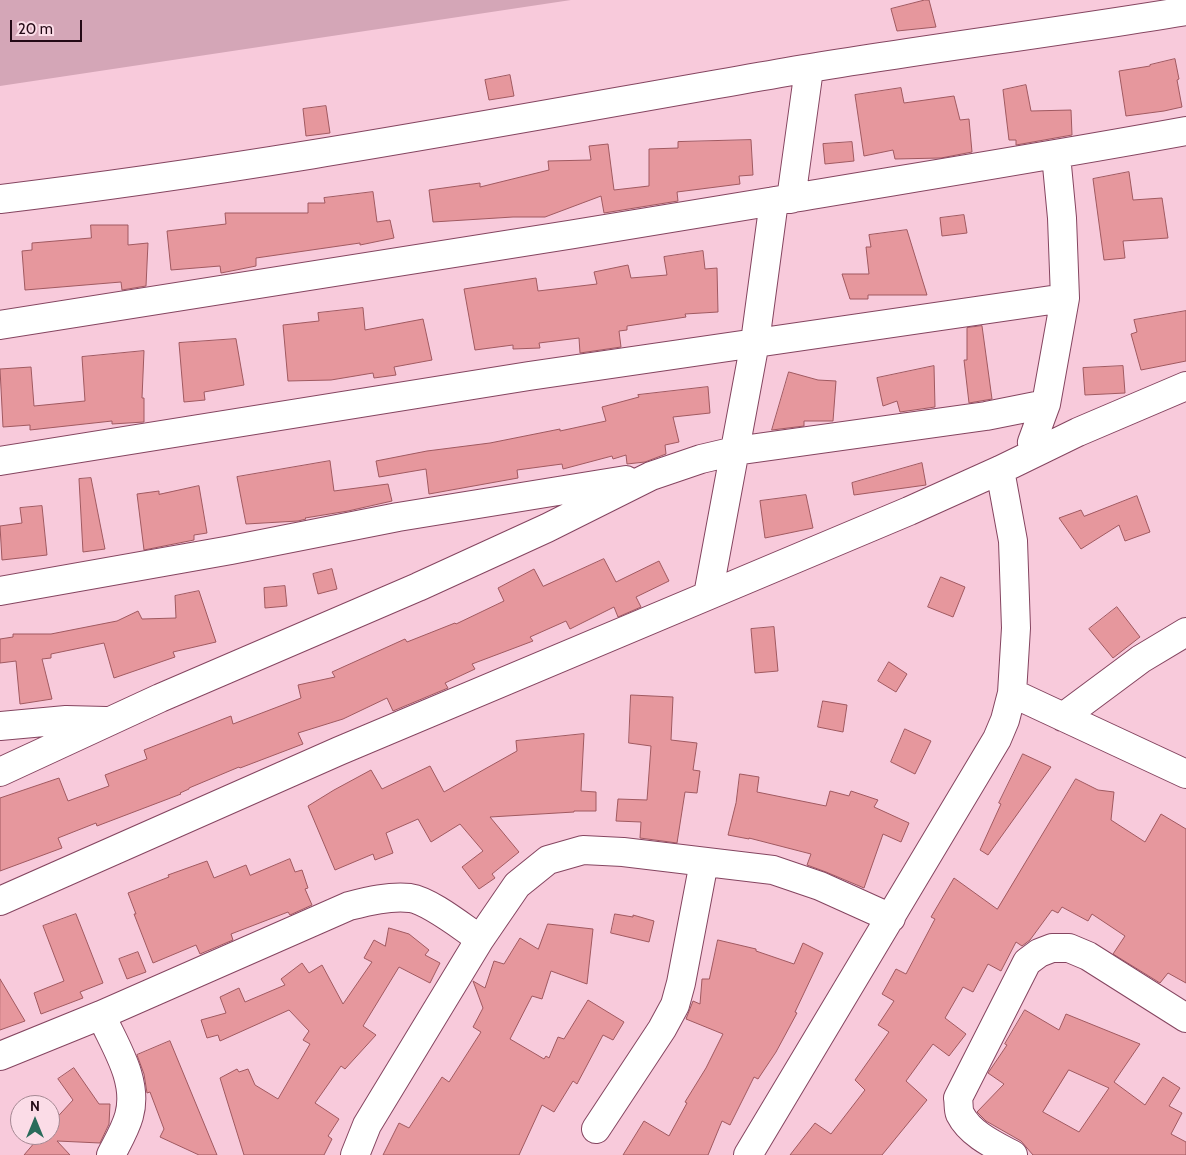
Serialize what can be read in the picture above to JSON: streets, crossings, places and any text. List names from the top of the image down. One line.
{"scale_bar":"20 m","north":"top"}
